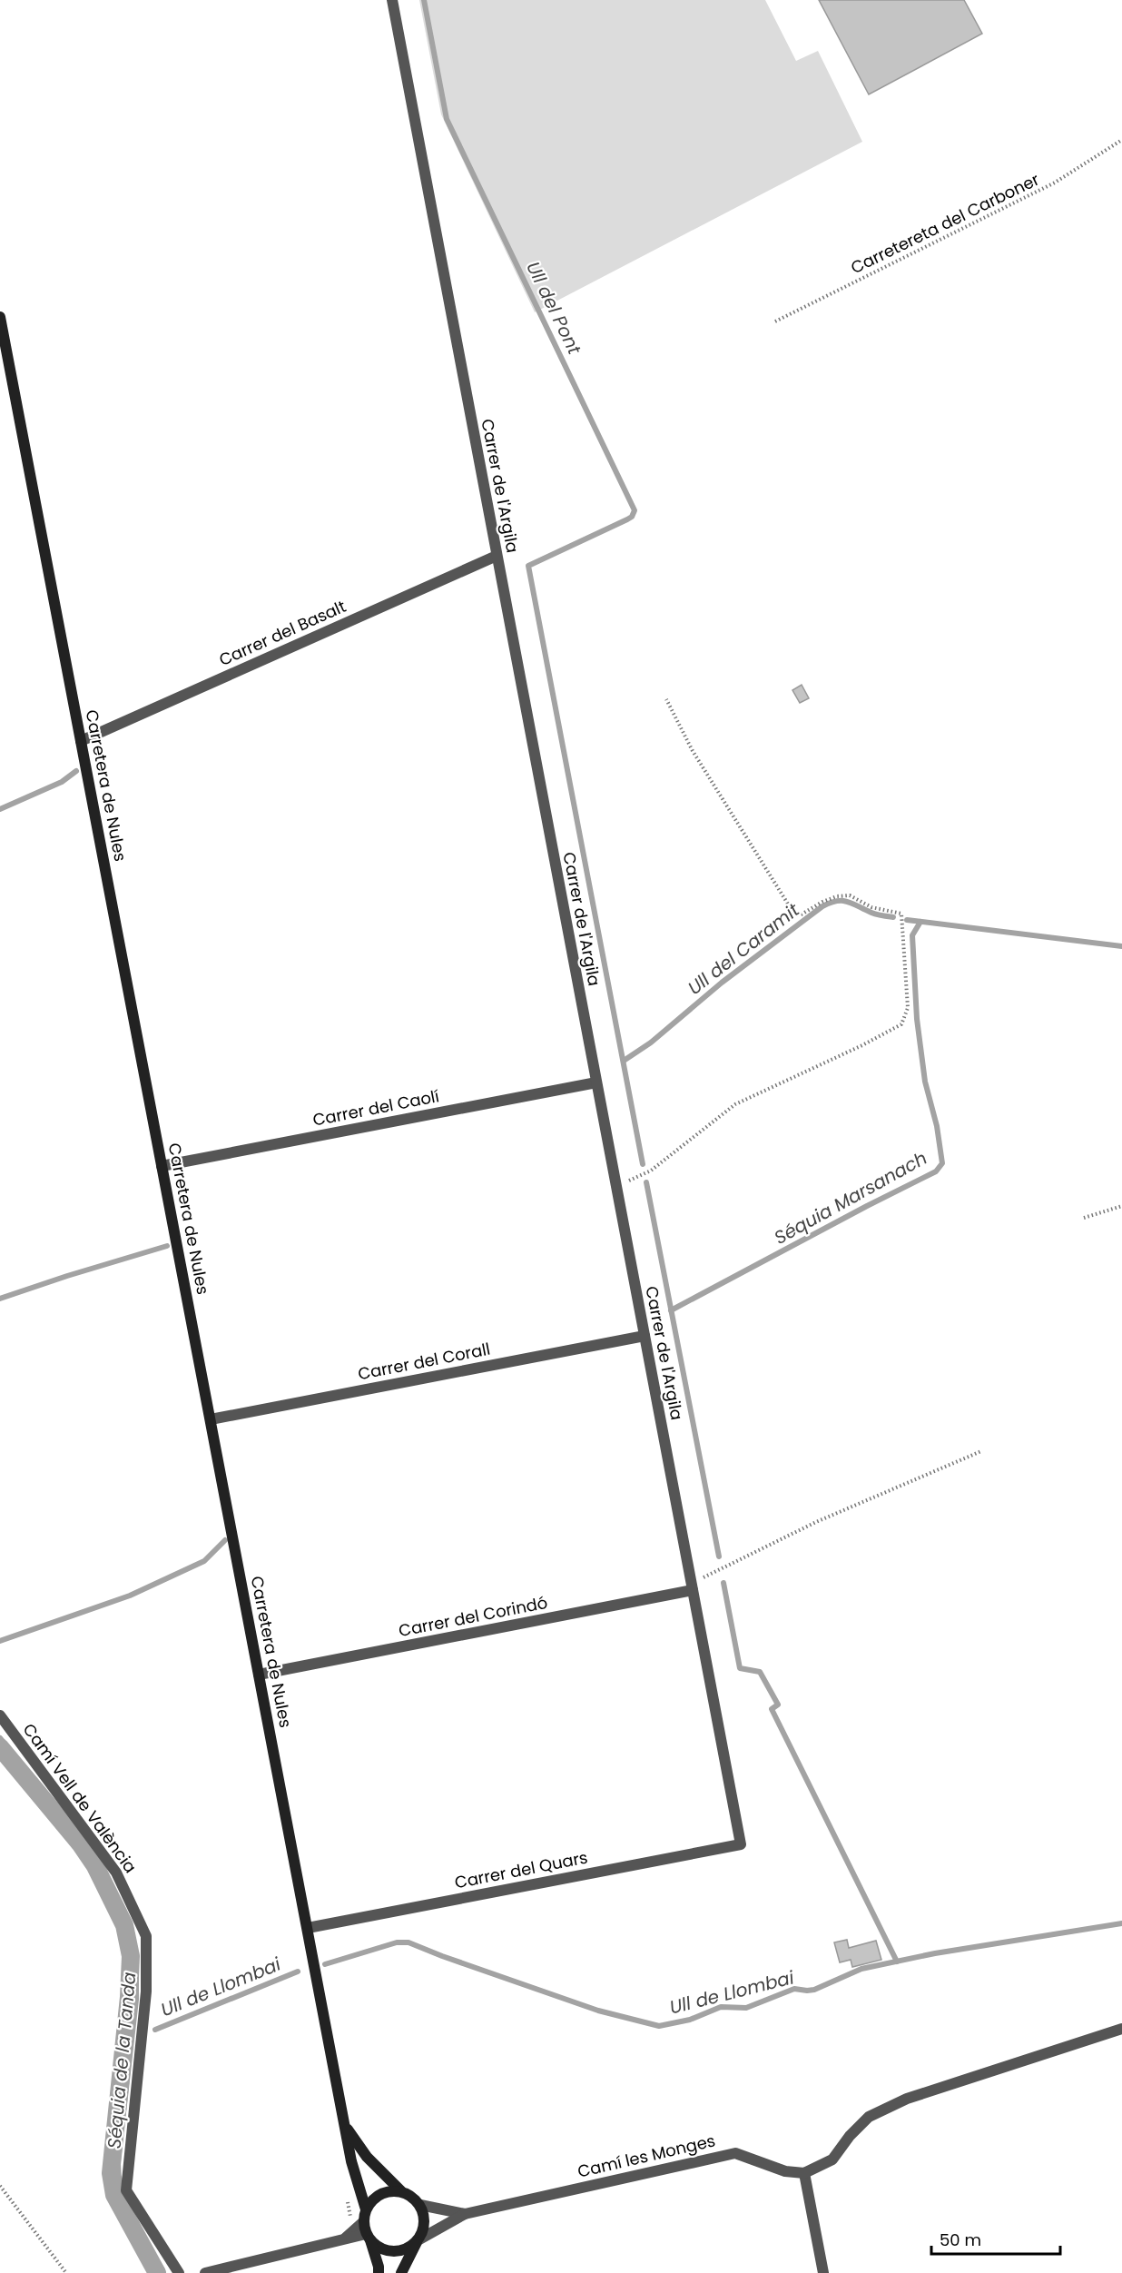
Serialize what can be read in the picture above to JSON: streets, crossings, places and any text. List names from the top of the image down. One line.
{"streets":{"main road":["Carretera de Nules"],"street":["Carrer de l'Argila","Carrer del Basalt","Carrer del Caolí","Carrer del Corall","Carrer del Corindó","Camí Vell de València","Carrer del Quars","Camí les Monges"],"path":["Carretereta del Carboner"]},"crossings":[["Carrer de l'Argila","Carrer del Basalt"],["Carrer de l'Argila","Carrer del Caolí"],["Carrer de l'Argila","Carrer del Corall"],["Carrer de l'Argila","Carrer del Corindó"],["Carrer de l'Argila","Carrer del Quars"],["Carrer del Basalt","Carretera de Nules"],["Carretera de Nules","Carrer del Caolí"],["Carretera de Nules","Carrer del Corall"],["Carretera de Nules","Carrer del Corindó"],["Carretera de Nules","Carrer del Quars"]],"water":["Ull del Pont","Ull del Caramit","Séquia Marsanach","Ull de Llombai","Séquia de la Tanda"],"scale_bar":"50 m"}
